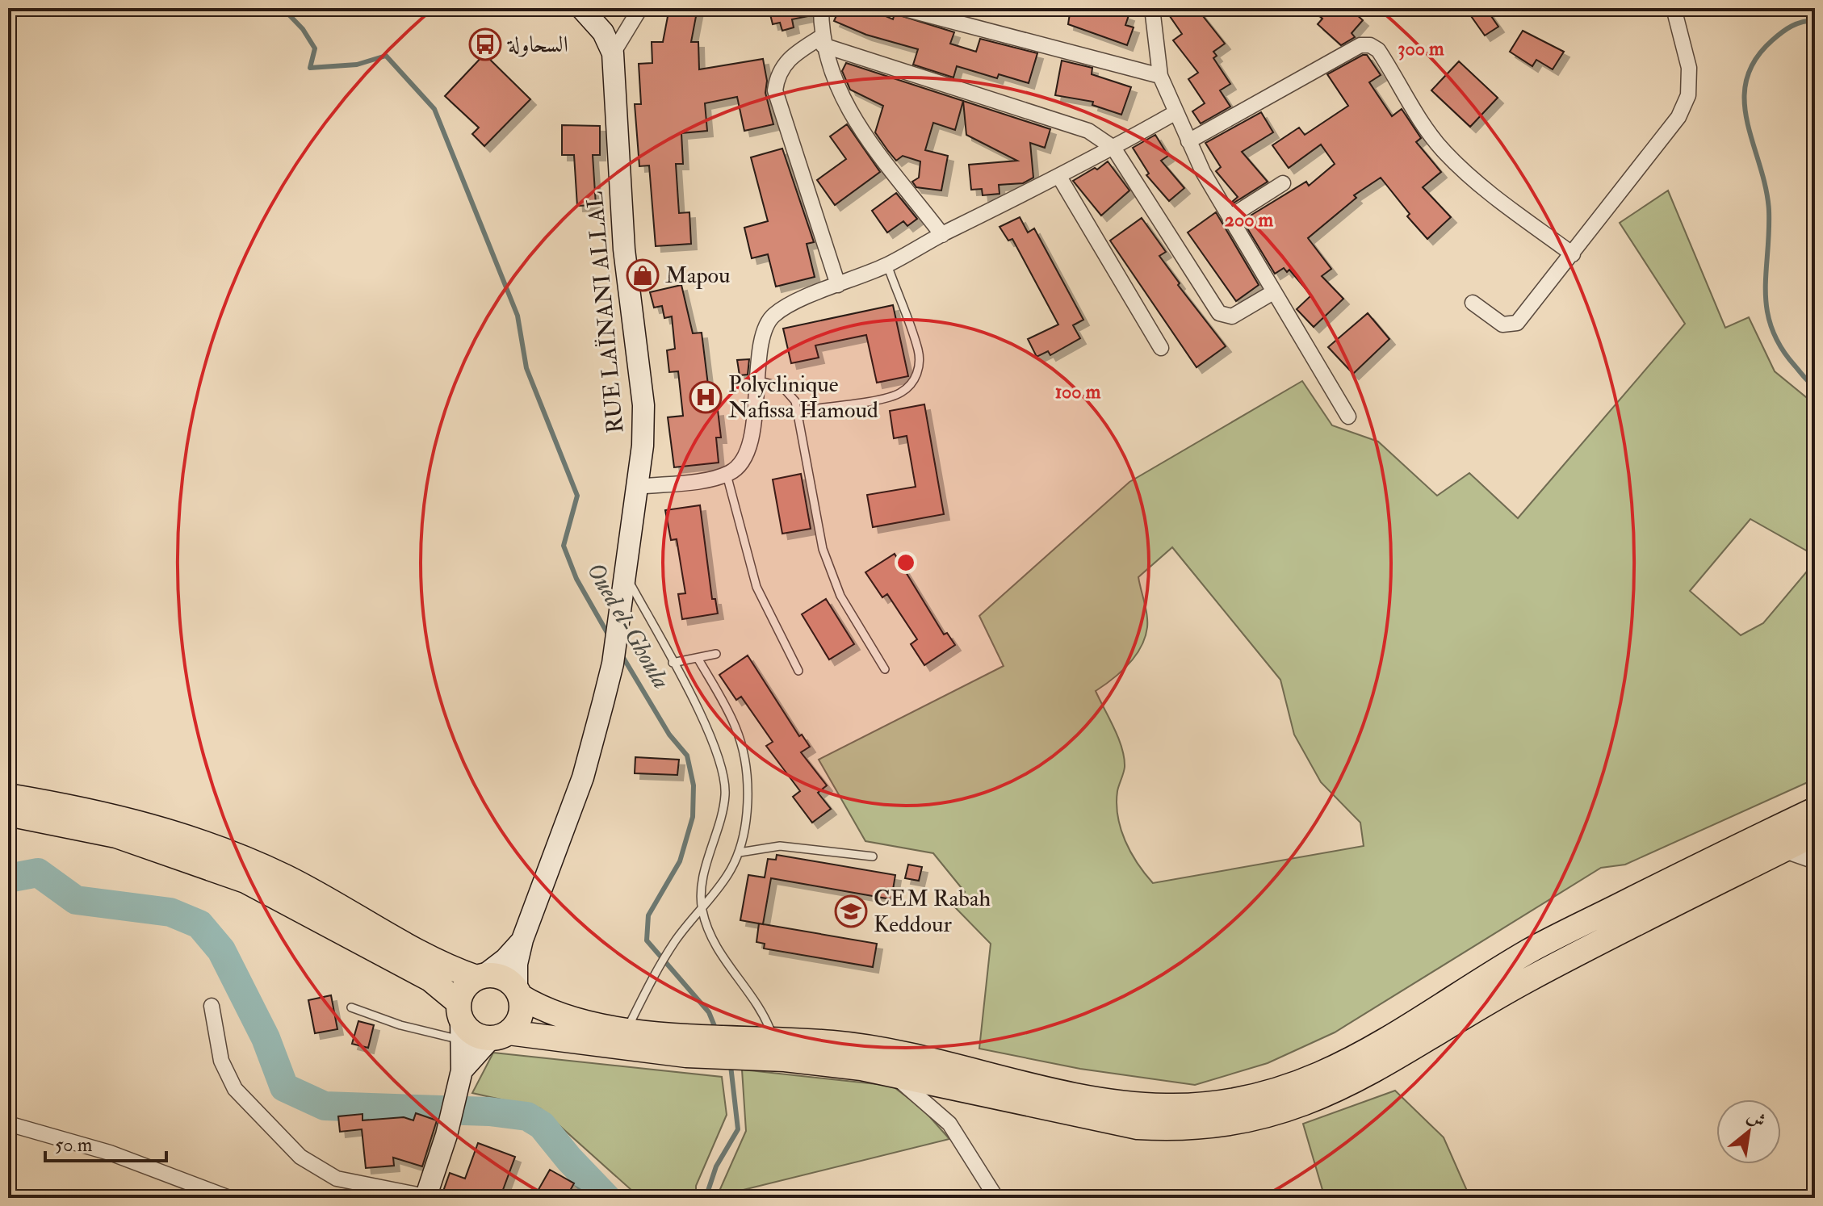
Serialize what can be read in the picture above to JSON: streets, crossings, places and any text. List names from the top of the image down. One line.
{"streets":{"main road":["RUE LAÏNANI ALLAL"]},"water":["Oued el-Ghoula"],"places":{"bus stop":["السحاولة"],"shop":["Mapou"],"hospital":["Polyclinique Nafissa Hamoud"],"school or university":["CEM Rabah Keddour"]},"scale_bar":"50 m","north":"top right","rings":["300 m","200 m","100 m"]}
